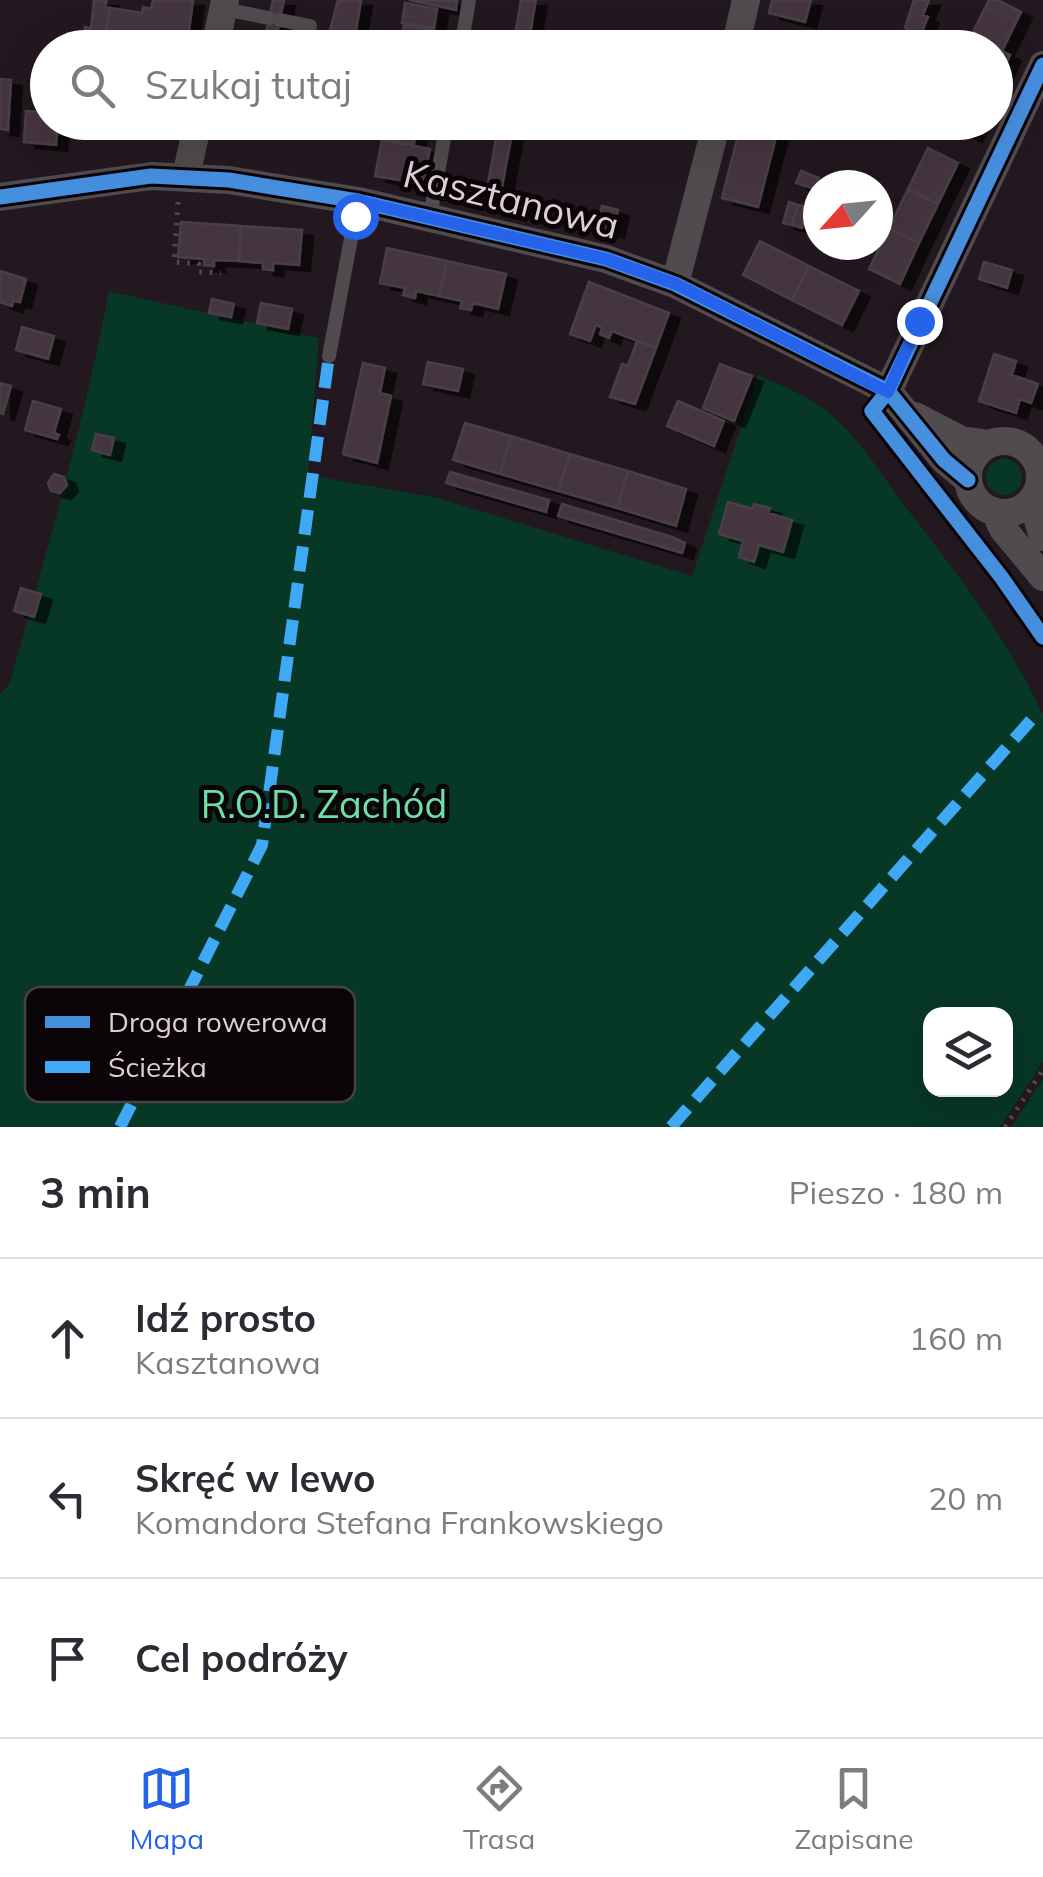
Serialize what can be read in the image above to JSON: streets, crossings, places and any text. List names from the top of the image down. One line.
{"streets":{"street":["Kasztanowa"]},"parks":["R.O.D. Zachód"],"legend":["Droga rowerowa","Ścieżka"],"north":"bottom left","page":{"search":"Szukaj tutaj","heading":["3 min","Pieszo · 180 m"],"list":[["Idź prosto","Kasztanowa","160 m"],["Skręć w lewo","Komandora Stefana Frankowskiego","20 m"],"Cel podróży"],"nav":["Mapa","Trasa","Zapisane"]}}
